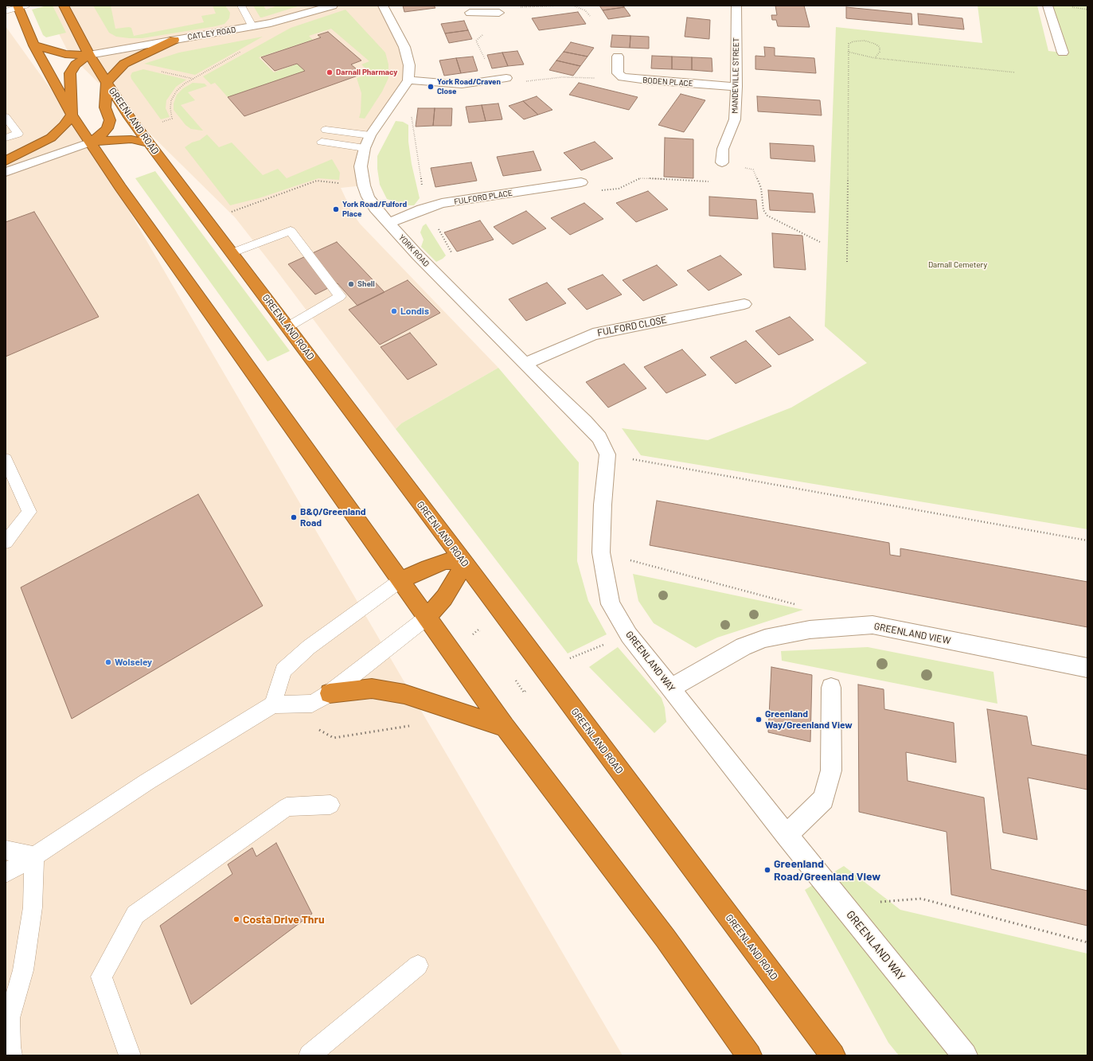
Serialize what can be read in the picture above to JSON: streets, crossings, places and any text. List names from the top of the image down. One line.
{"streets":{"highway":["GREENLAND ROAD"],"street":["CATLEY ROAD","MANDEVILLE STREET","BODEN PLACE","FULFORD PLACE","YORK ROAD","FULFORD CLOSE","GREENLAND VIEW","GREENLAND WAY"]},"crossings":[["CATLEY ROAD","GREENLAND ROAD"],["MANDEVILLE STREET","BODEN PLACE"],["FULFORD PLACE","YORK ROAD"],["YORK ROAD","FULFORD CLOSE"],["YORK ROAD","GREENLAND WAY"],["GREENLAND VIEW","GREENLAND WAY"]],"parks":["Darnall Cemetery"],"places":["Darnall Pharmacy","York Road/Craven Close","York Road/Fulford Place","Shell","Londis","B&Q/Greenland Road","Wolseley","Greenland Way/Greenland View","Greenland Road/Greenland View","Costa Drive Thru"]}
